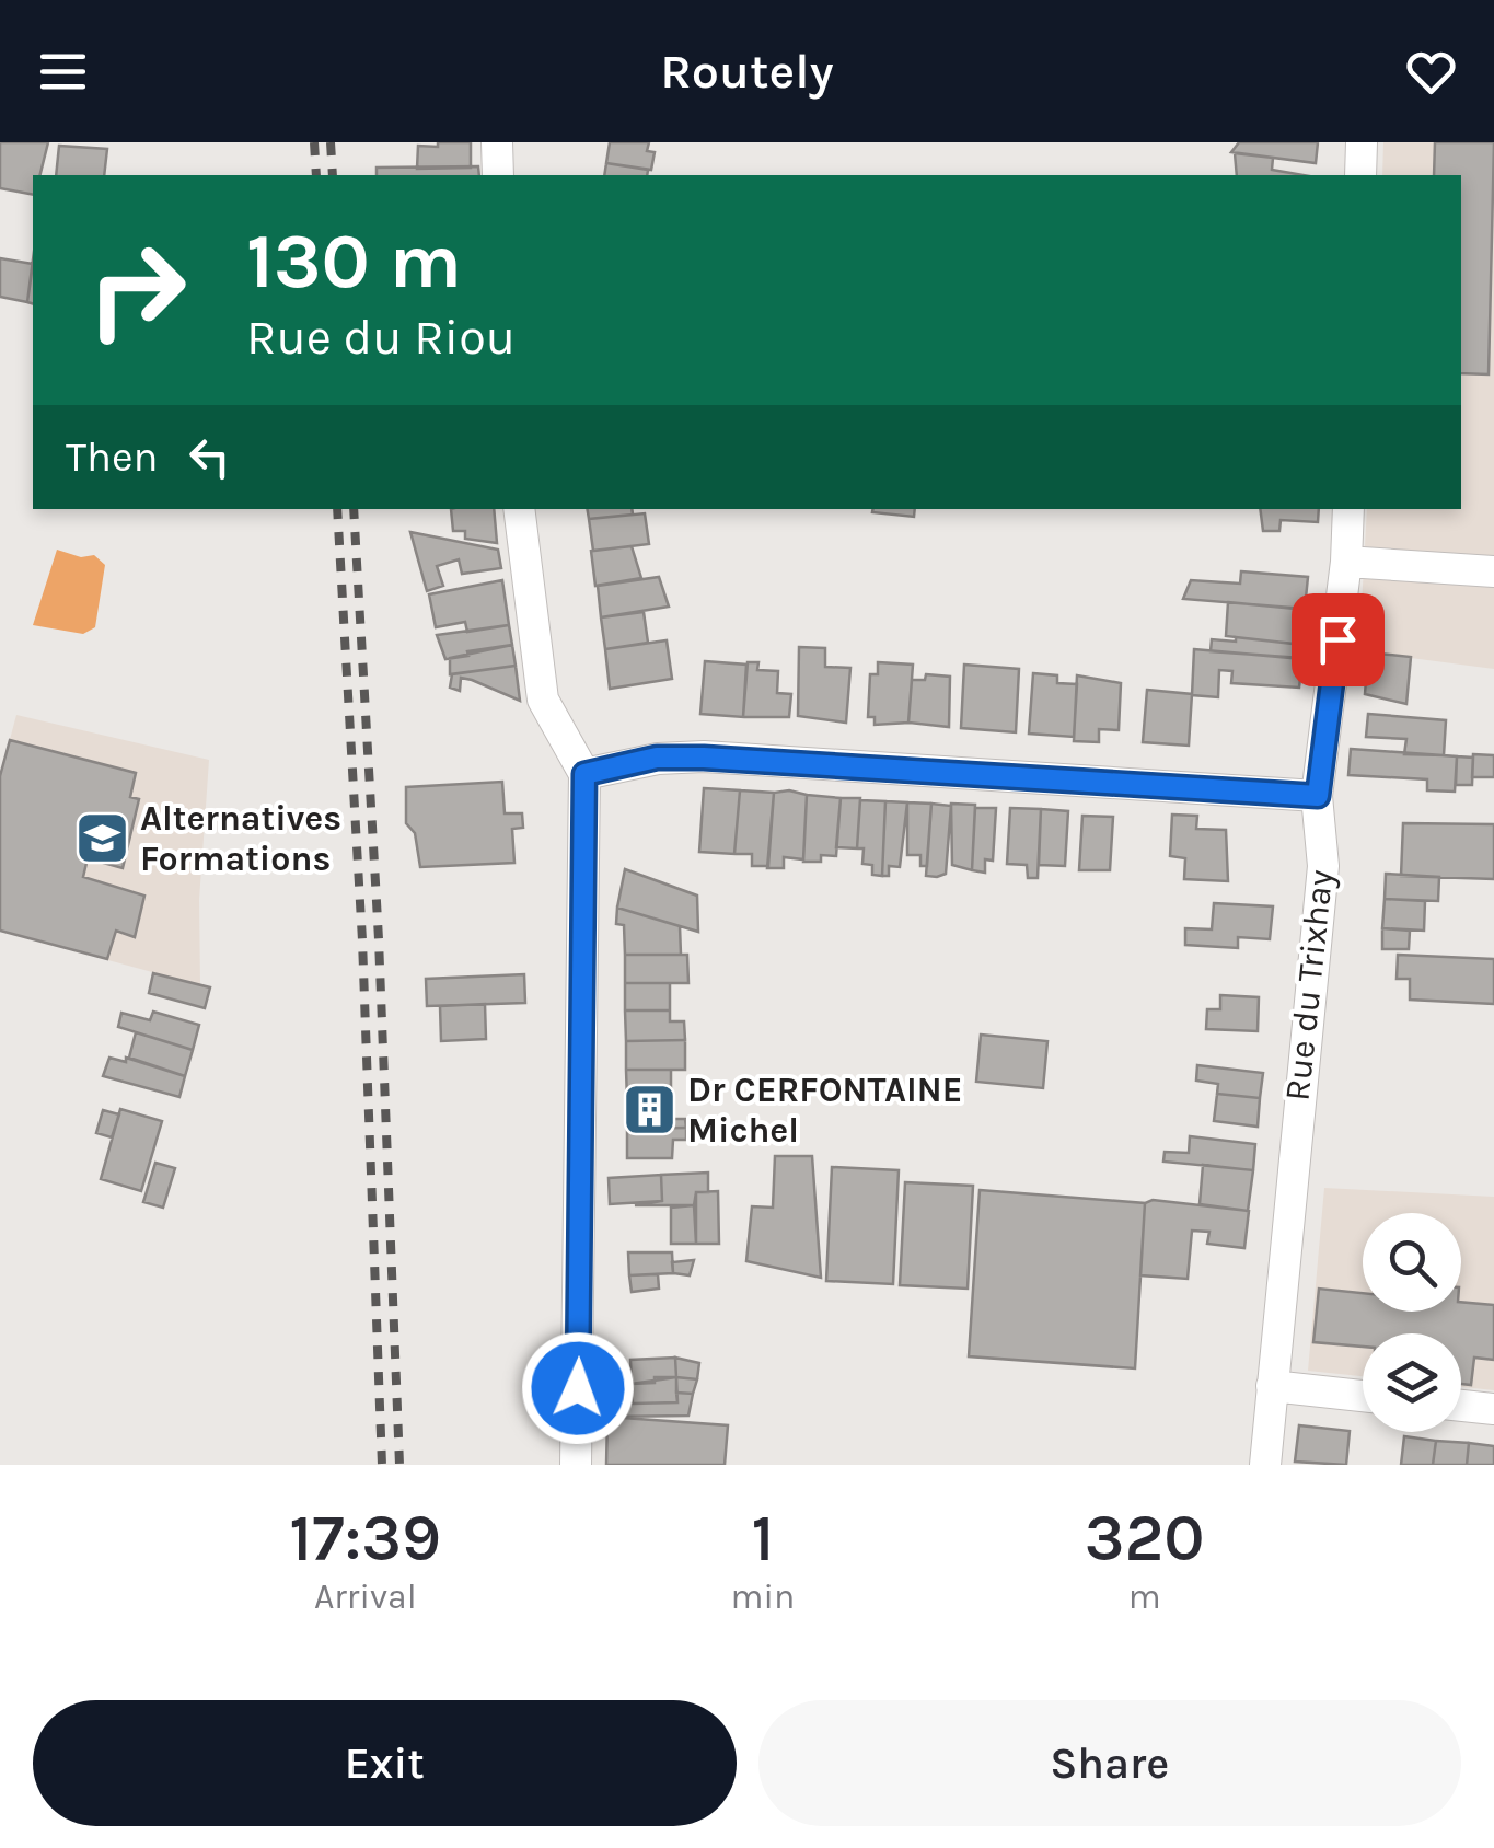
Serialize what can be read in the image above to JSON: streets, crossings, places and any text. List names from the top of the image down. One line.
{"streets":{"street":["Rue du Trixhay"]},"places":{"school or university":["Alternatives Formations"],"building":["Dr CERFONTAINE Michel"]},"page":{"header":"Routely","turn":["130 m","Rue du Riou"],"then":"Then","eta":["17:39","Arrival","1","min","320","m"],"buttons":["Exit","Share"]}}
